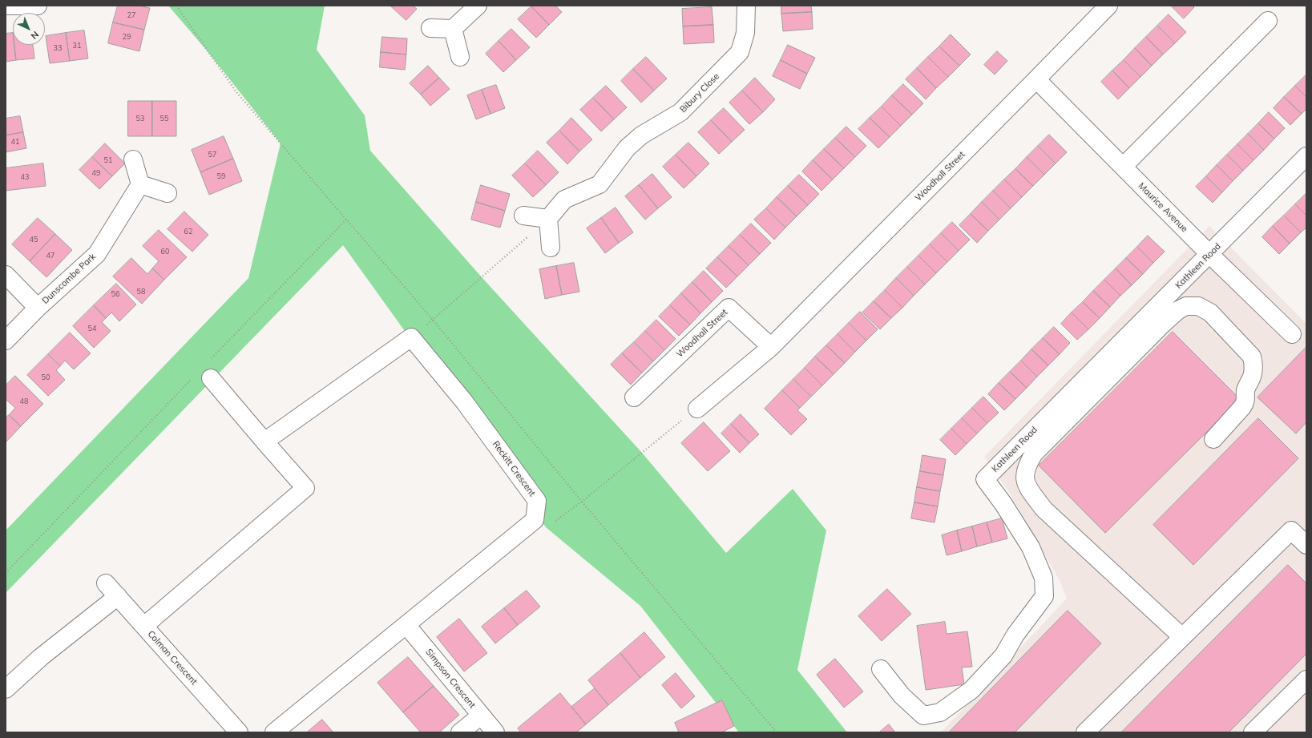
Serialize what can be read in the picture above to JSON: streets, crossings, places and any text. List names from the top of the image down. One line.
{"streets":{"street":["Bibury Close","Woodhall Street","Maurice Avenue","Kathleen Road","Dunscombe Park","Reckitt Crescent","Colman Crescent","Simpson Crescent"]},"crossings":[["Woodhall Street","Maurice Avenue"],["Maurice Avenue","Kathleen Road"]],"house_numbers":["27","29","31","33","53","55","41","57","51","49","59","43","62","45","60","47","58","56","54","50","48"],"north":"bottom right"}
